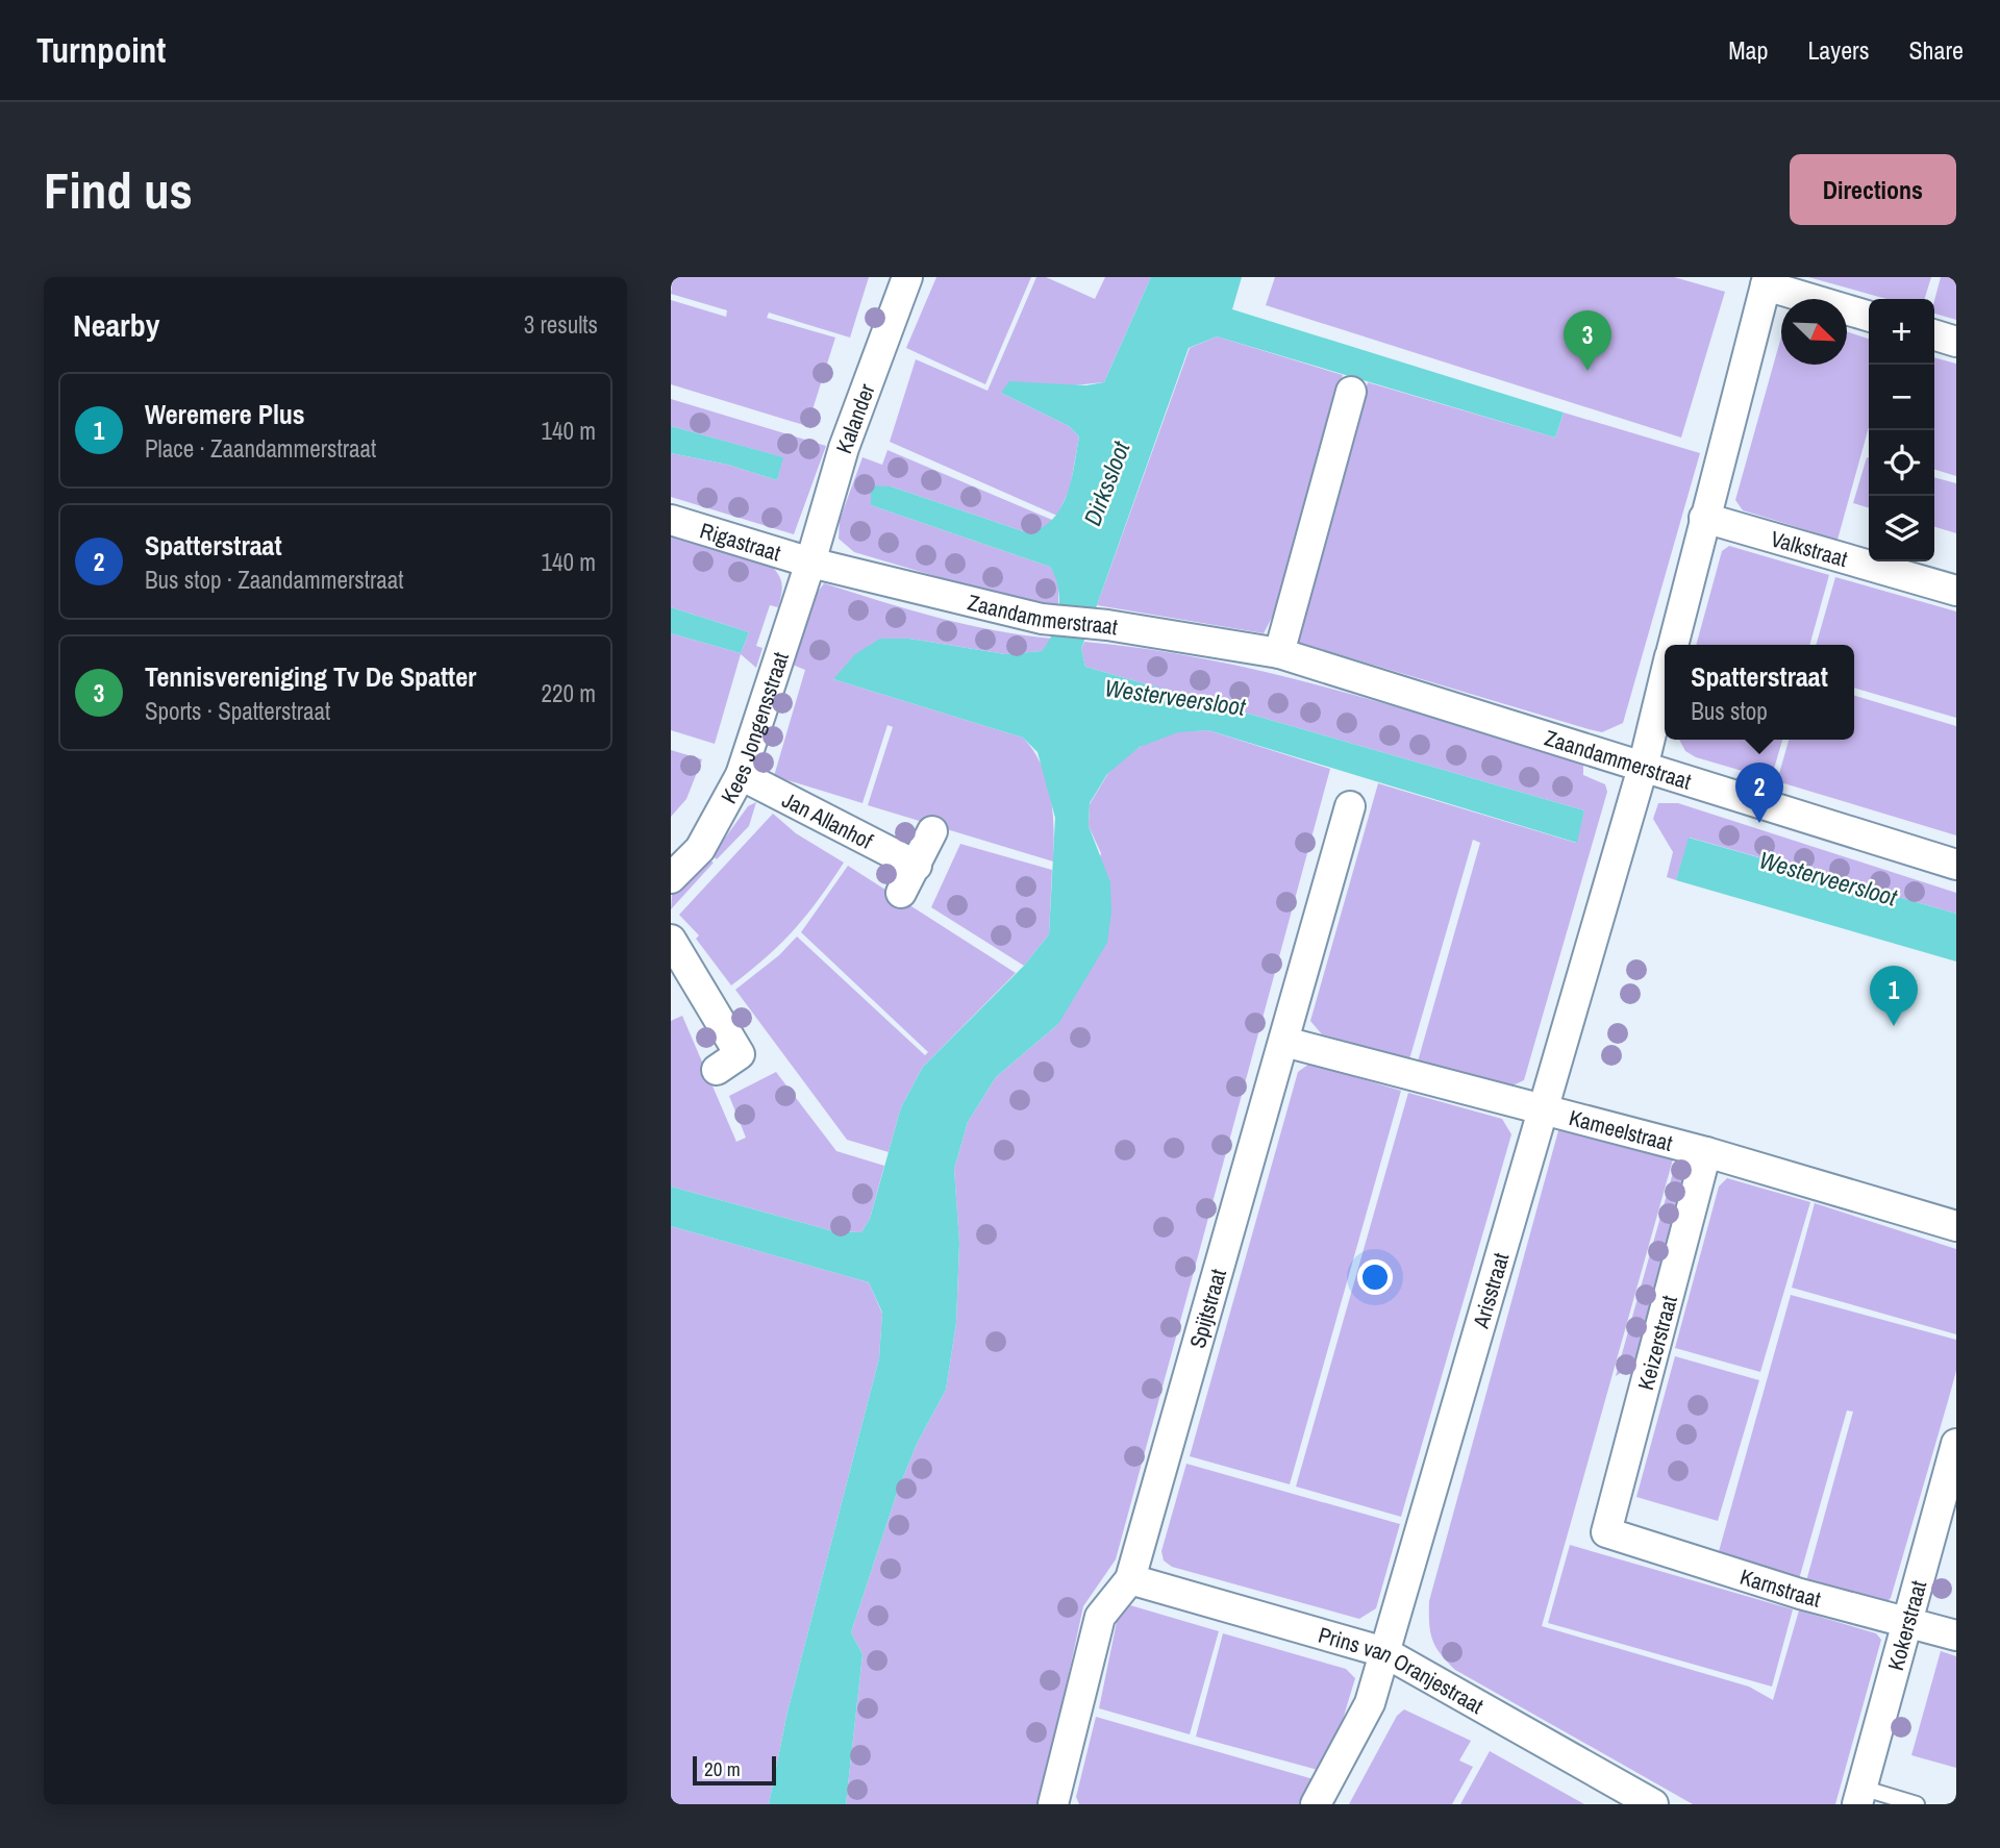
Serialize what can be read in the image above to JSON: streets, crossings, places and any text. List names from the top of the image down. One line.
{"streets":{"street":["Kalander","Rigastraat","Valkstraat","Zaandammerstraat","Kees Jongensstraat","Jan Allanhof","Kameelstraat","Arisstraat","Spijtstraat","Keizerstraat","Karnstraat","Kokerstraat","Prins van Oranjestraat"]},"crossings":[["Kalander","Rigastraat"],["Kalander","Zaandammerstraat"],["Kalander","Kees Jongensstraat"],["Rigastraat","Zaandammerstraat"],["Rigastraat","Kees Jongensstraat"],["Zaandammerstraat","Kees Jongensstraat"],["Zaandammerstraat","Arisstraat"],["Kees Jongensstraat","Jan Allanhof"],["Kameelstraat","Arisstraat"],["Kameelstraat","Spijtstraat"],["Kameelstraat","Keizerstraat"],["Arisstraat","Prins van Oranjestraat"],["Spijtstraat","Prins van Oranjestraat"],["Keizerstraat","Karnstraat"],["Karnstraat","Kokerstraat"]],"water":["Dirkssloot","Westerveersloot"],"scale_bar":"20 m","north":"bottom right","page":{"header":"Turnpoint","nav":["Map","Layers","Share"],"buttons":"Directions","title":"Find us","heading":["Nearby","3 results"],"map_buttons":["+","−"],"pins":["3","2","1"],"list":[{"mark":"1","name":"Weremere Plus","note":"Place · Zaandammerstraat","value":"140 m"},{"mark":"2","name":"Spatterstraat","note":"Bus stop · Zaandammerstraat","value":"140 m"},{"mark":"3","name":"Tennisvereniging Tv De Spatter","note":"Sports · Spatterstraat","value":"220 m"}],"popup":["Spatterstraat","Bus stop"],"scale":"20 m"}}
